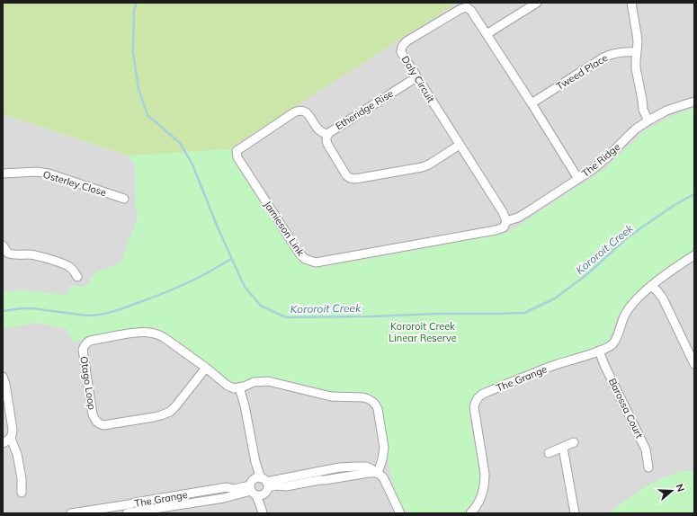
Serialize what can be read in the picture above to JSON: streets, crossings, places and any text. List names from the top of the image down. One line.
{"streets":{"street":["Tweed Place","Daly Circuit","Etheridge Rise","The Ridge","Osterley Close","Jamieson Link","The Grange","Otago Loop","Barossa Court"]},"crossings":[["Tweed Place","Daly Circuit"],["Daly Circuit","Etheridge Rise"],["Daly Circuit","The Ridge"],["Daly Circuit","Jamieson Link"],["Etheridge Rise","Jamieson Link"],["The Ridge","Jamieson Link"],["The Grange","Barossa Court"]],"water":["Kororoit Creek"],"parks":["Kororoit Creek Linear Reserve"],"north":"right"}
